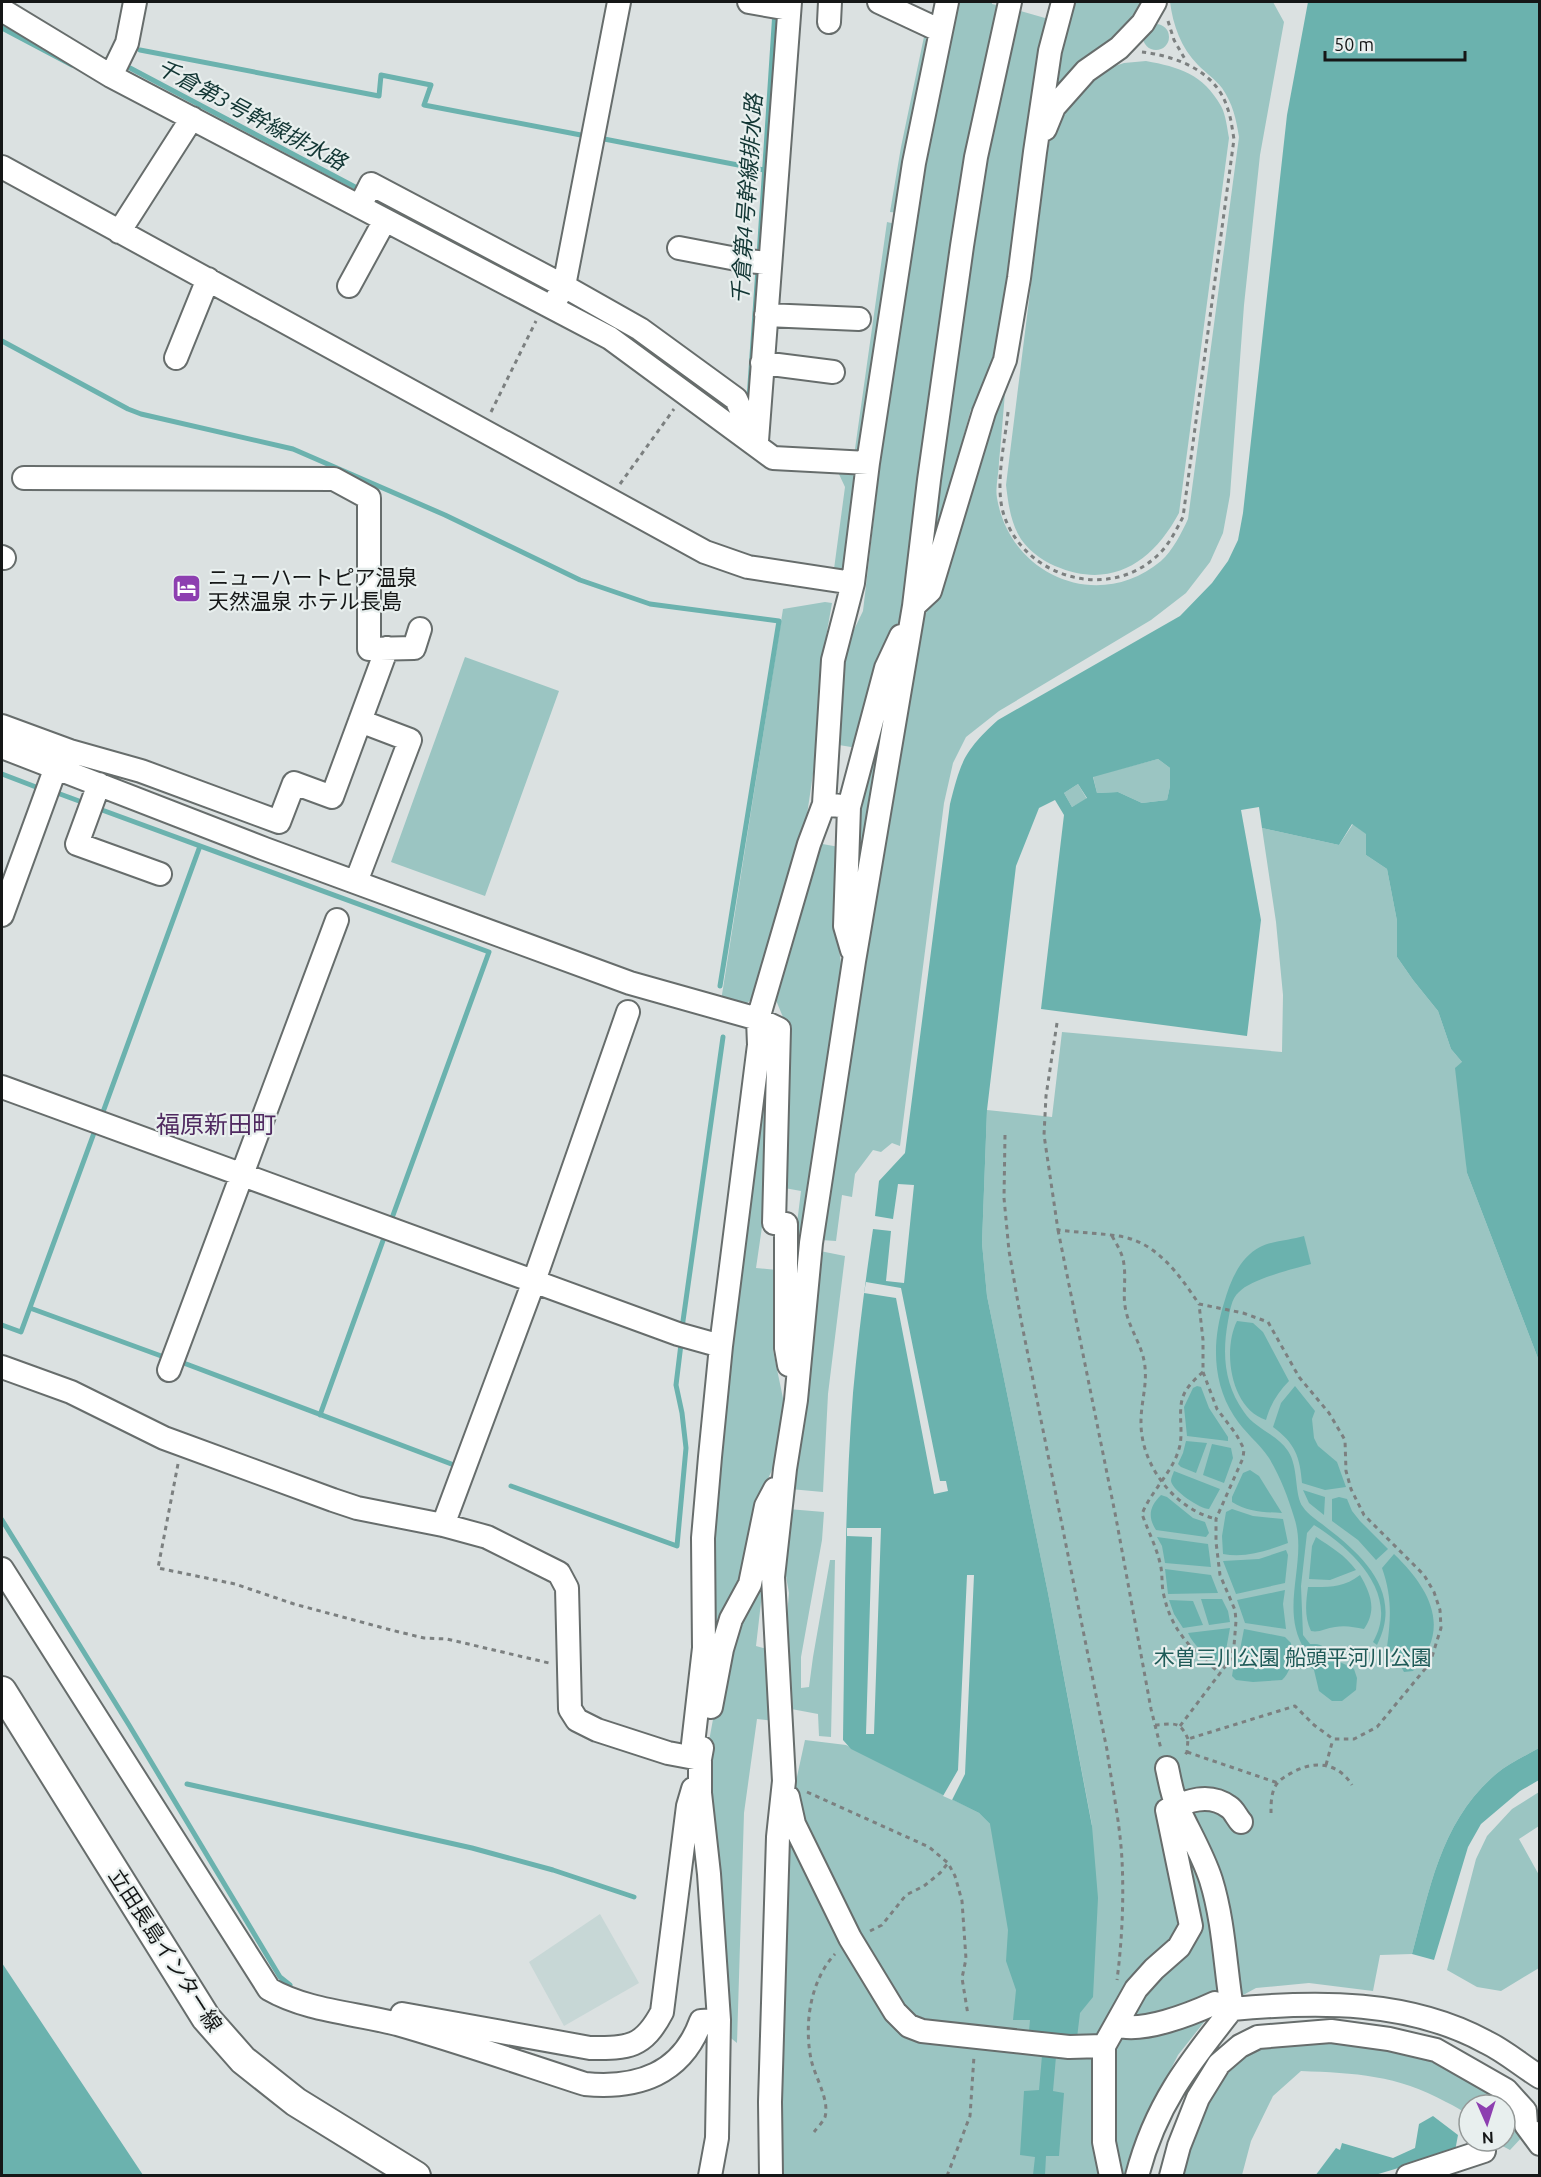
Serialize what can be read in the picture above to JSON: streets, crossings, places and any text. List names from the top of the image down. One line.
{"streets":{"main road":["立田長島インター線"]},"districts":["福原新田町"],"water":["千倉第3号幹線排水路","千倉第4号幹線排水路"],"parks":["木曽三川公園 船頭平河川公園"],"places":{"hotel":["ニューハートピア温泉 天然温泉 ホテル長島"]},"scale_bar":"50 m","north":"bottom"}
